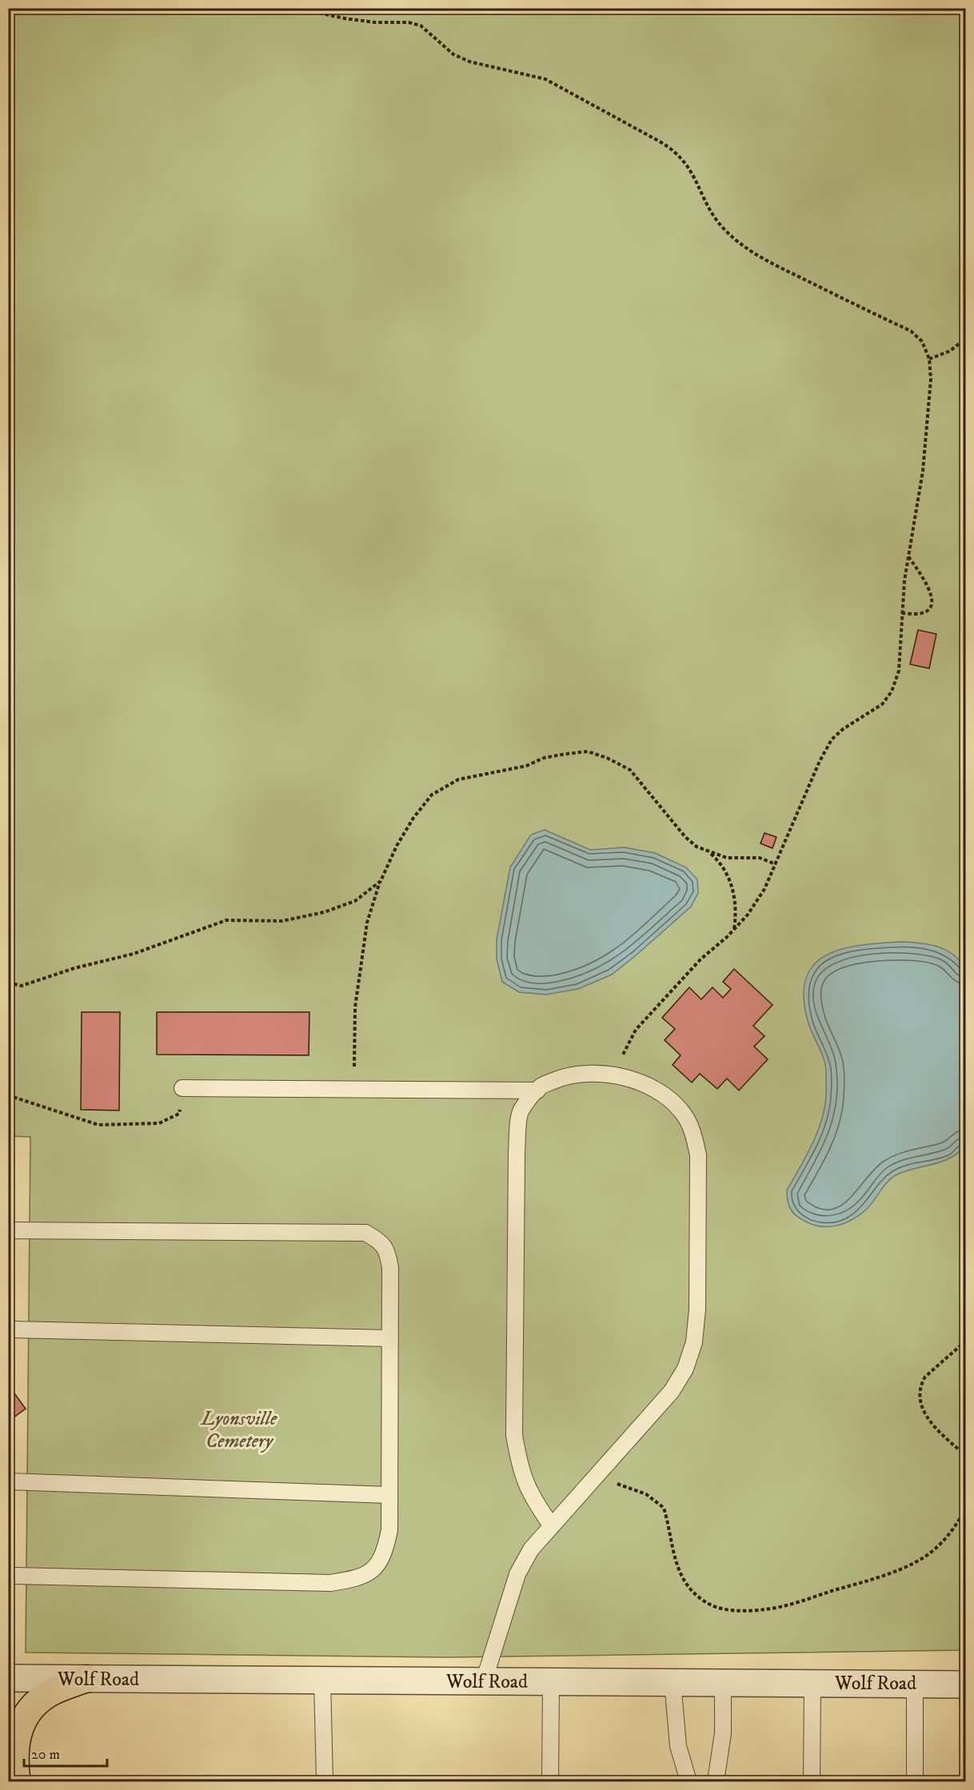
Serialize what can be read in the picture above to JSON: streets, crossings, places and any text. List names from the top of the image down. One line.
{"streets":{"street":["Wolf Road"]},"parks":["Lyonsville Cemetery"],"scale_bar":"20 m"}
